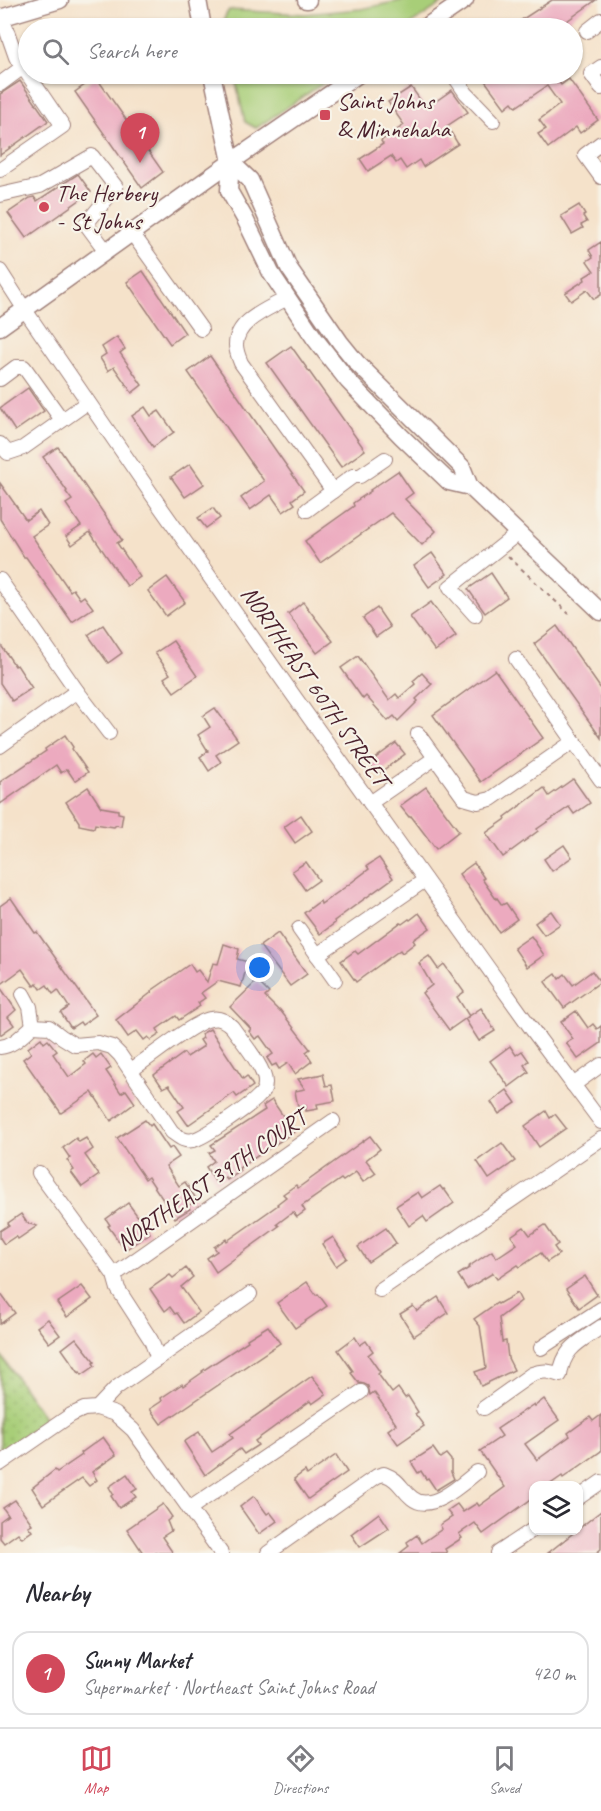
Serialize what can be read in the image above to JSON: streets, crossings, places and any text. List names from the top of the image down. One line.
{"streets":{"street":["NORTHEAST 60TH STREET","NORTHEAST 39TH COURT"]},"places":{"transit":["Saint Johns & Minnehaha"],"other":["The Herbery - St Johns"]},"page":{"search":"Search here","pins":"1","heading":"Nearby","list":[{"mark":"1","name":"Sunny Market","note":"Supermarket · Northeast Saint Johns Road","value":"420 m"}],"nav":["Map","Directions","Saved"]}}
